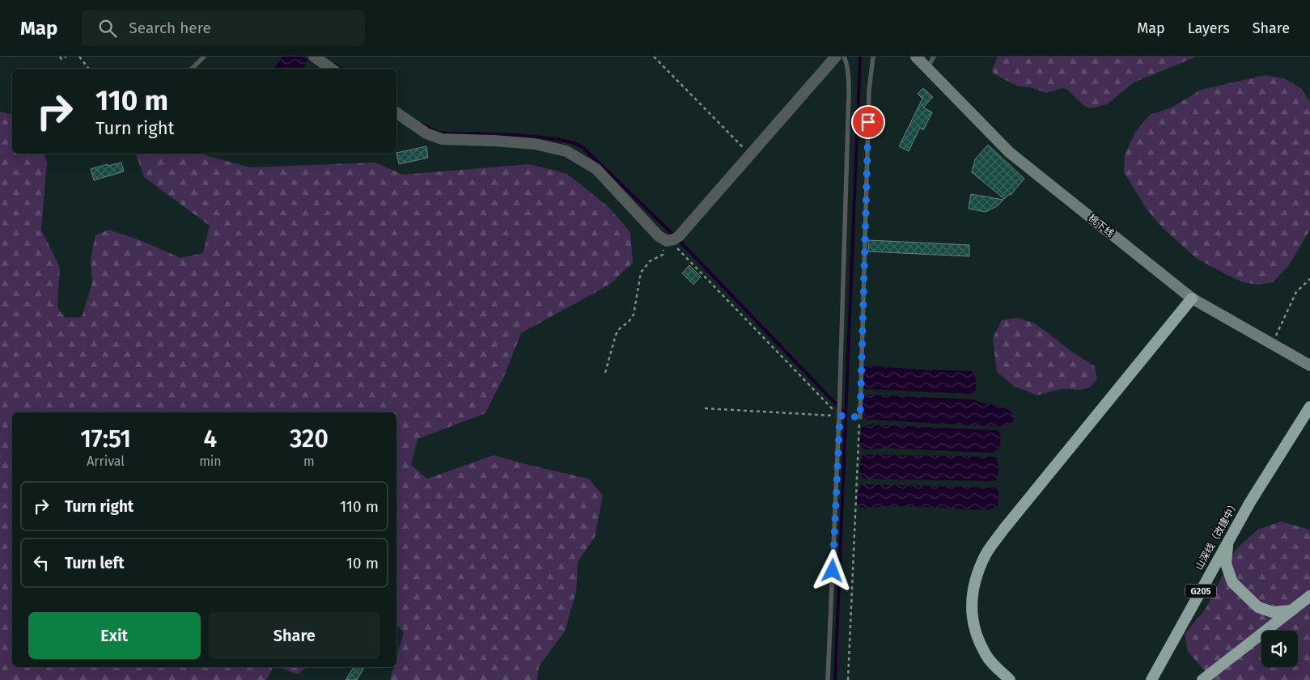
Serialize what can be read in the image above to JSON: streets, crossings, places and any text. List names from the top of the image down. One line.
{"streets":{"highway":["山深线（改建中）","G205"],"main road":["桃下线"]},"page":{"header":"Map","search":"Search here","nav":["Map","Layers","Share"],"turn":["110 m","Turn right"],"eta":["17:51","Arrival","4","min","320","m"],"list":[{"name":"Turn right","value":"110 m"},{"name":"Turn left","value":"10 m"}],"buttons":["Exit","Share"]}}
